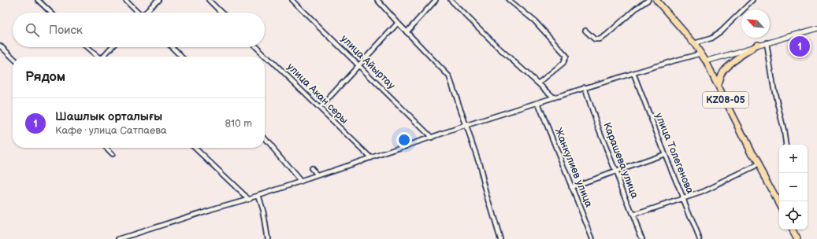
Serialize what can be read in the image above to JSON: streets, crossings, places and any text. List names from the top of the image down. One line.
{"streets":{"main road":["KZ08-05"],"street":["улица Айыртау","улица Акан серы","улица Толегенова","Карашева улица","Жанкулиев улица"]},"north":"top left","page":{"search":"Поиск","pins":"1","heading":"Рядом","list":[{"mark":"1","name":"Шашлык орталығы","note":"Кафе · улица Сатпаева","value":"810 m"}],"map_buttons":["+","−"]}}
